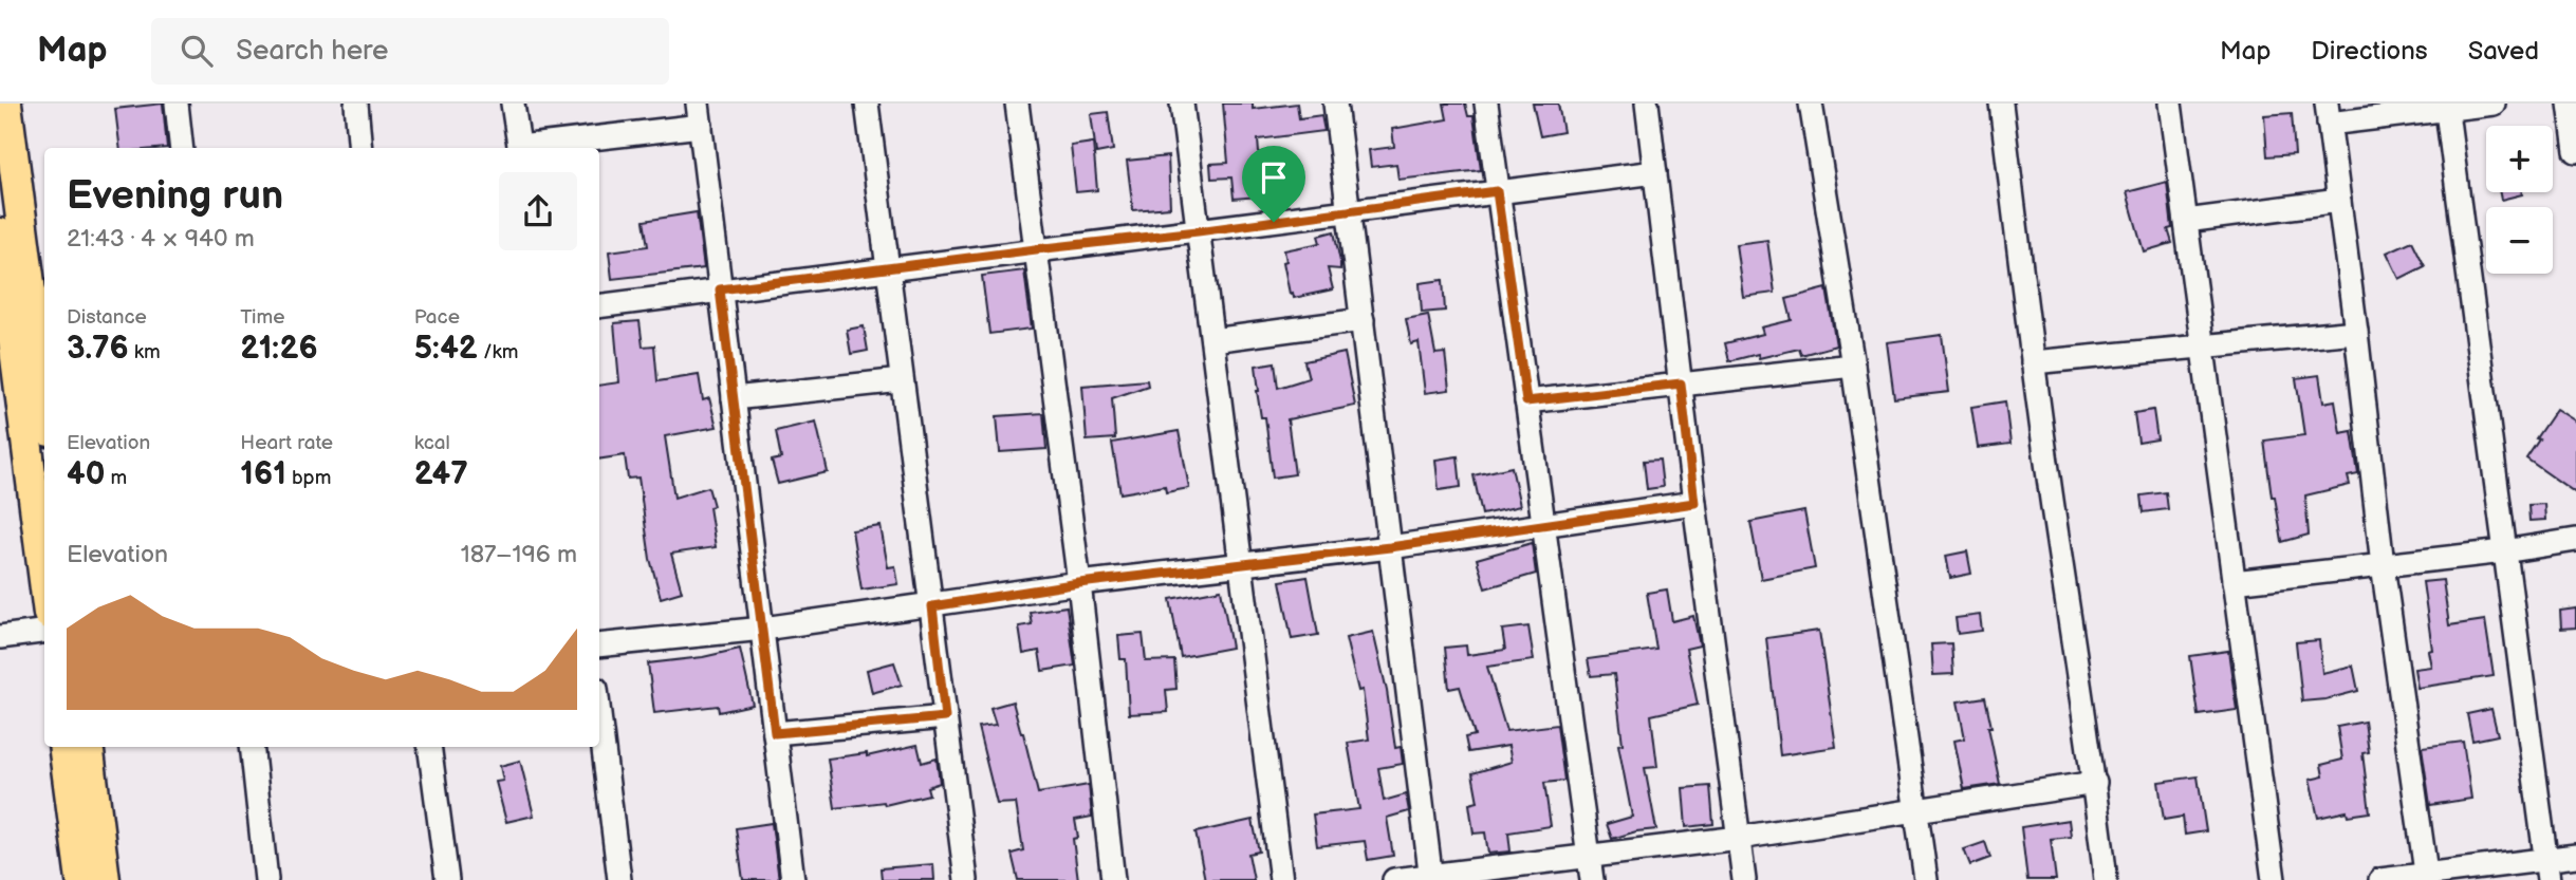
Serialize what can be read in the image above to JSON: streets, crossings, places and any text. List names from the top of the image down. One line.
{"page":{"header":"Map","search":"Search here","nav":["Map","Directions","Saved"],"map_buttons":["+","−"],"heading":["Evening run","21:43 · 4 × 940 m"],"stats":[["Distance","3.76 km"],["Time","21:26"],["Pace","5:42 /km"],["Elevation","40 m"],["Heart rate","161 bpm"],["kcal","247"]],"chart":["Elevation","187–196 m"]}}
